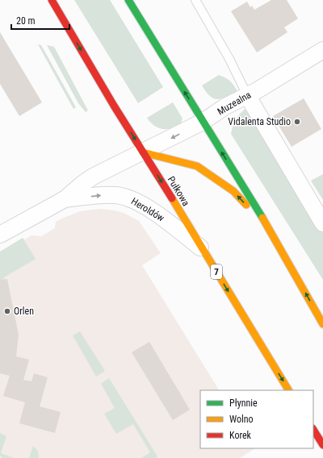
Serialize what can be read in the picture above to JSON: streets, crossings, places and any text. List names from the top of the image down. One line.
{"streets":{"highway":["Pułkowa","7"],"street":["Muzealna","Heroldów"]},"crossings":[["Muzealna","Pułkowa"],["Muzealna","Heroldów"],["Pułkowa","Heroldów"]],"one_way":["Pułkowa","Heroldów"],"places":["Vidalenta Studio","Orlen"],"legend":["Płynnie","Wolno","Korek"],"scale_bar":"20 m"}
